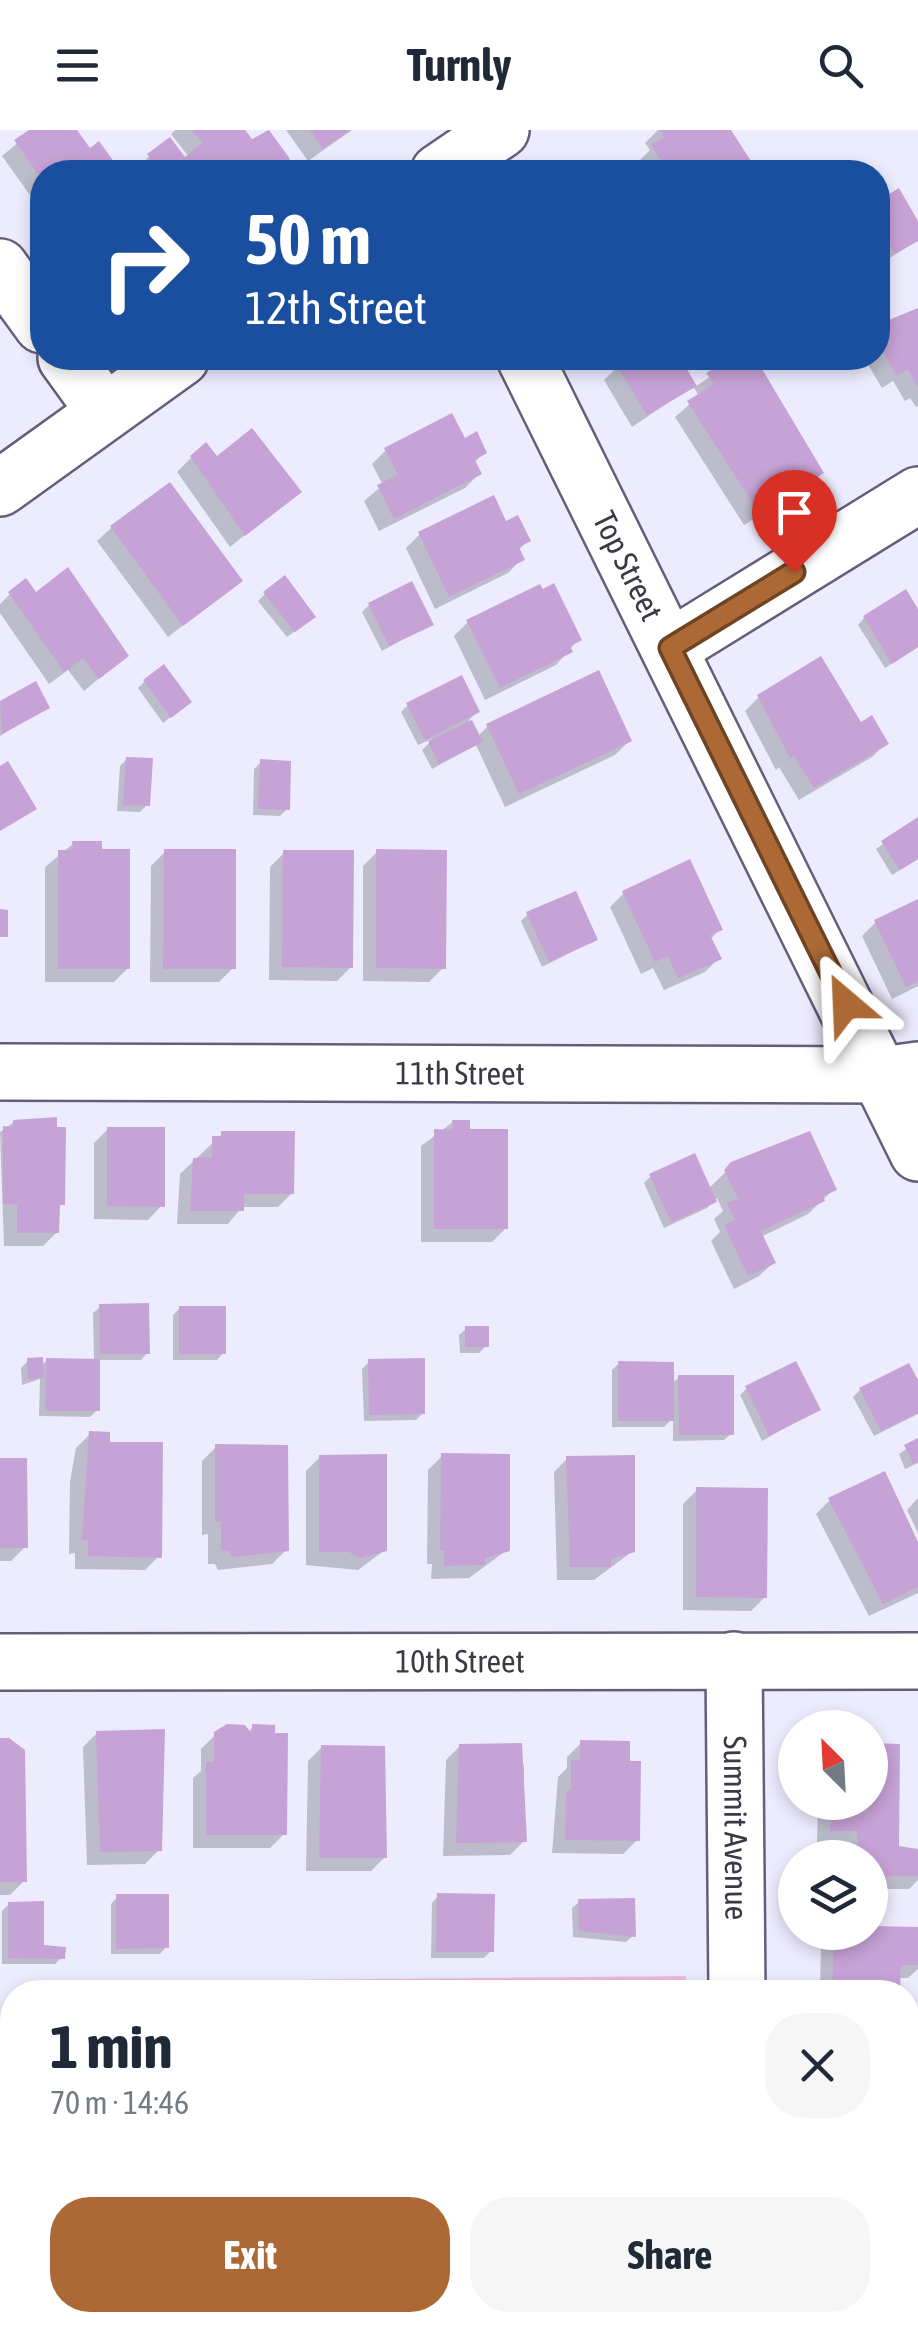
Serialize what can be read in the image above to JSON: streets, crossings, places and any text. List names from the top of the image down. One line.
{"streets":{"street":["Top Street","11th Street","10th Street","Summit Avenue"]},"crossings":[["Top Street","11th Street"],["10th Street","Summit Avenue"]],"north":"top left","page":{"header":"Turnly","turn":["50 m","12th Street"],"heading":["1 min","70 m · 14:46"],"buttons":["Exit","Share"]}}
